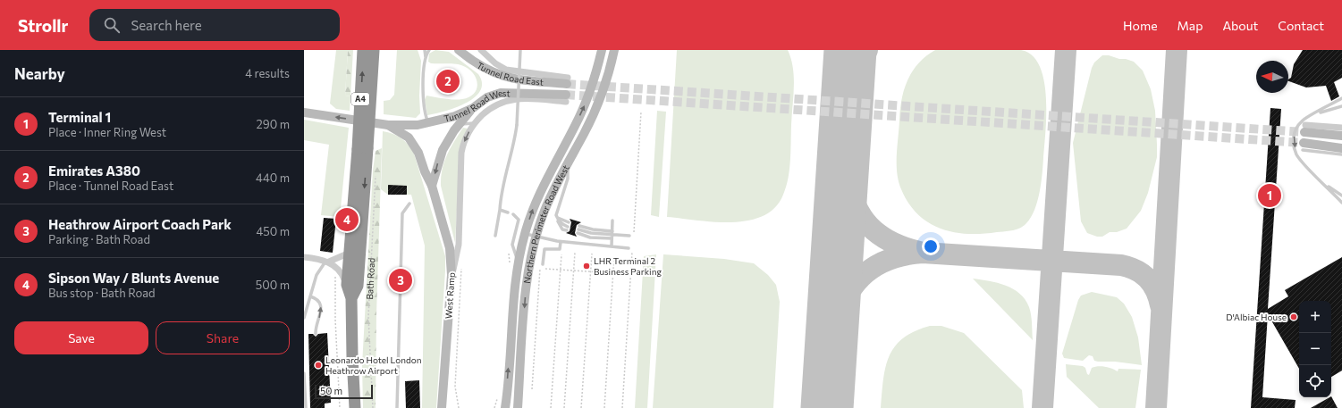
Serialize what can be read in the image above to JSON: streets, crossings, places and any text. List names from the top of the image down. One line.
{"streets":{"highway":["A4","Bath Road"],"street":["Tunnel Road East","Tunnel Road West","Northern Perimeter Road West","West Ramp"]},"crossings":[["Tunnel Road West","West Ramp"]],"places":["LHR Terminal 2 Business Parking","D'Albiac House","Leonardo Hotel London Heathrow Airport"],"scale_bar":"50 m","north":"left","page":{"header":"Strollr","search":"Search here","nav":["Home","Map","About","Contact"],"heading":["Nearby","4 results"],"pins":["2","1","4","3"],"list":[{"mark":"1","name":"Terminal 1","note":"Place · Inner Ring West","value":"290 m"},{"mark":"2","name":"Emirates A380","note":"Place · Tunnel Road East","value":"440 m"},{"mark":"3","name":"Heathrow Airport Coach Park","note":"Parking · Bath Road","value":"450 m"},{"mark":"4","name":"Sipson Way / Blunts Avenue","note":"Bus stop · Bath Road","value":"500 m"}],"map_buttons":["+","−"],"buttons":["Save","Share"],"scale":"50 m"}}
